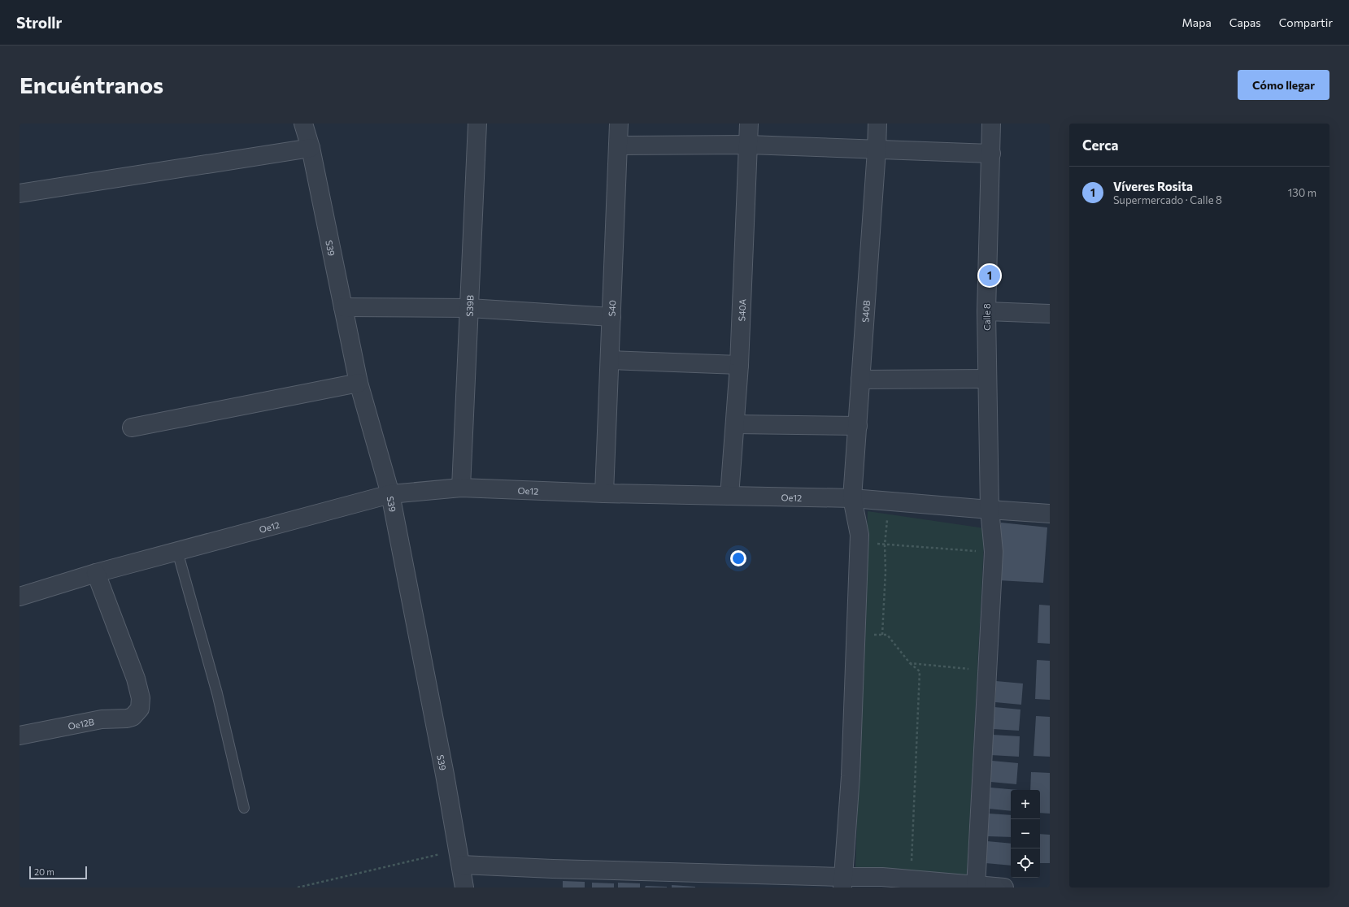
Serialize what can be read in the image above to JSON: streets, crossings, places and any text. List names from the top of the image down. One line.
{"streets":{"street":["S39","S39B","S40","S40A","S40B","Calle 8","Oe12","Oe12B"]},"crossings":[["S39","Oe12"],["S39B","Oe12"],["S40","Oe12"],["S40A","Oe12"],["S40B","Oe12"],["Calle 8","Oe12"],["Oe12","Oe12B"]],"scale_bar":"20 m","page":{"header":"Strollr","nav":["Mapa","Capas","Compartir"],"buttons":"Cómo llegar","title":"Encuéntranos","heading":"Cerca","list":[{"mark":"1","name":"Víveres Rosita","note":"Supermercado · Calle 8","value":"130 m"}],"pins":"1","map_buttons":["+","−"],"scale":"20 m"}}
